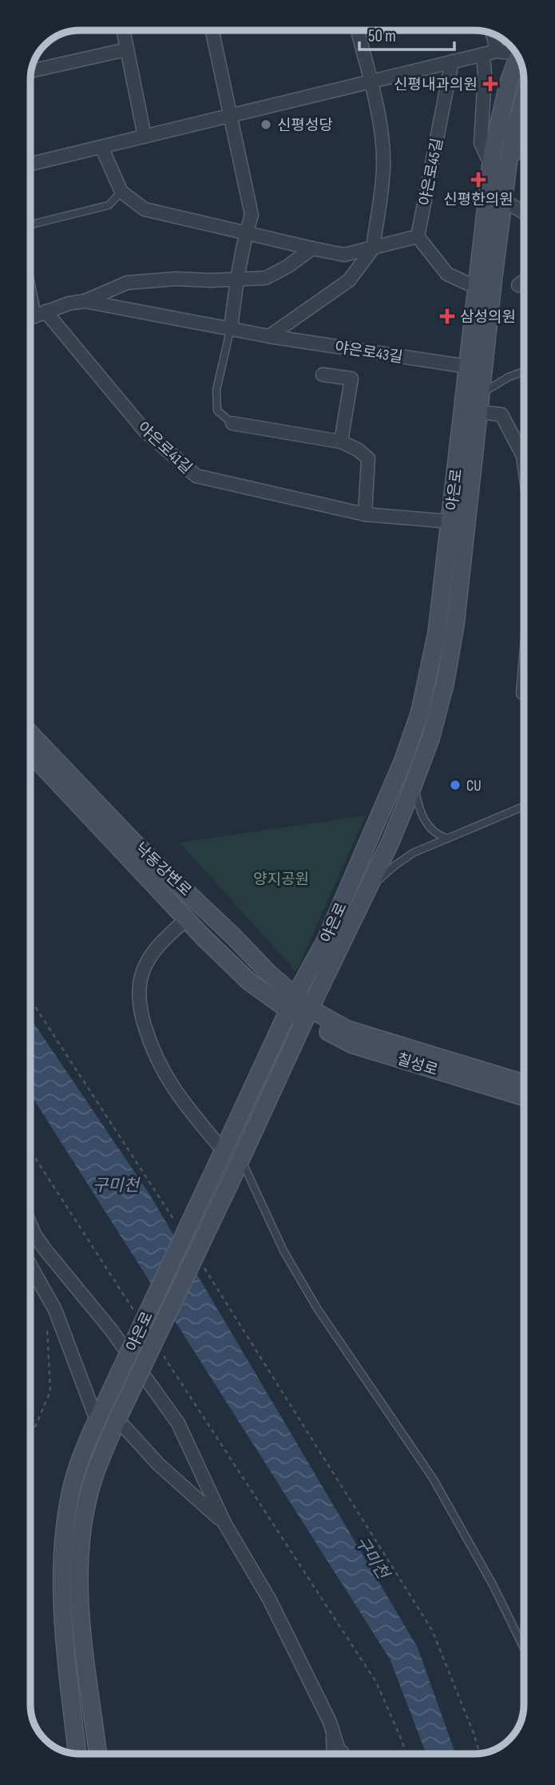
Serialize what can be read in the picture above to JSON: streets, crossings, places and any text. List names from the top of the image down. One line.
{"streets":{"street":["야은로45길","야은로43길","야은로41길","야은로","낙동강변로","칠성로"]},"crossings":[["야은로43길","야은로41길"],["야은로43길","야은로"],["야은로41길","야은로"],["야은로","낙동강변로"],["야은로","칠성로"],["낙동강변로","칠성로"]],"water":["구미천"],"parks":["양지공원"],"places":{"health":["신평내과의원","신평한의원","삼성의원"],"other":["신평성당","CU"]},"scale_bar":"50 m"}
